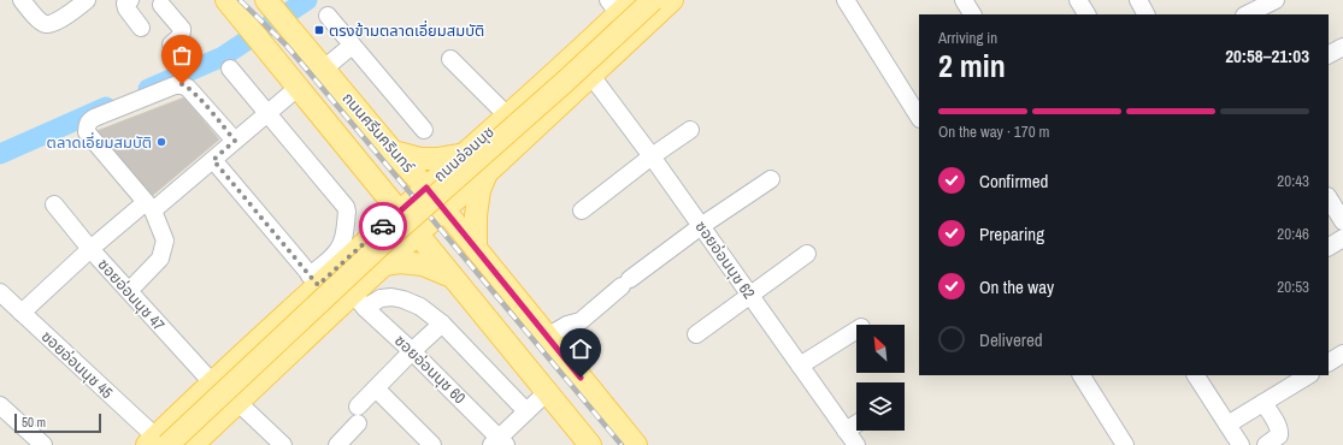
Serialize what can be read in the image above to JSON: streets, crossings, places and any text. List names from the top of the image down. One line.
{"streets":{"main road":["ถนนศรีนครินทร์","ถนนอ่อนนุช"],"street":["ซอยอ่อนนุช 62","ซอยอ่อนนุช 47","ซอยอ่อนนุช 45","ซอยอ่อนนุช 60"]},"crossings":[["ถนนศรีนครินทร์","ถนนอ่อนนุช"],["ถนนอ่อนนุช","ซอยอ่อนนุช 62"],["ถนนอ่อนนุช","ซอยอ่อนนุช 47"],["ถนนอ่อนนุช","ซอยอ่อนนุช 45"],["ถนนอ่อนนุช","ซอยอ่อนนุช 60"]],"places":{"transit":["ตรงข้ามตลาดเอี่ยมสมบัติ"],"other":["ตลาดเอี่ยมสมบัติ"]},"scale_bar":"50 m","north":"top left","page":{"heading":["2 min","Arriving in","20:58–21:03"],"bar":"On the way · 170 m","list":[["Confirmed","20:43"],["Preparing","20:46"],["On the way","20:53"],"Delivered"],"scale":"50 m"}}
